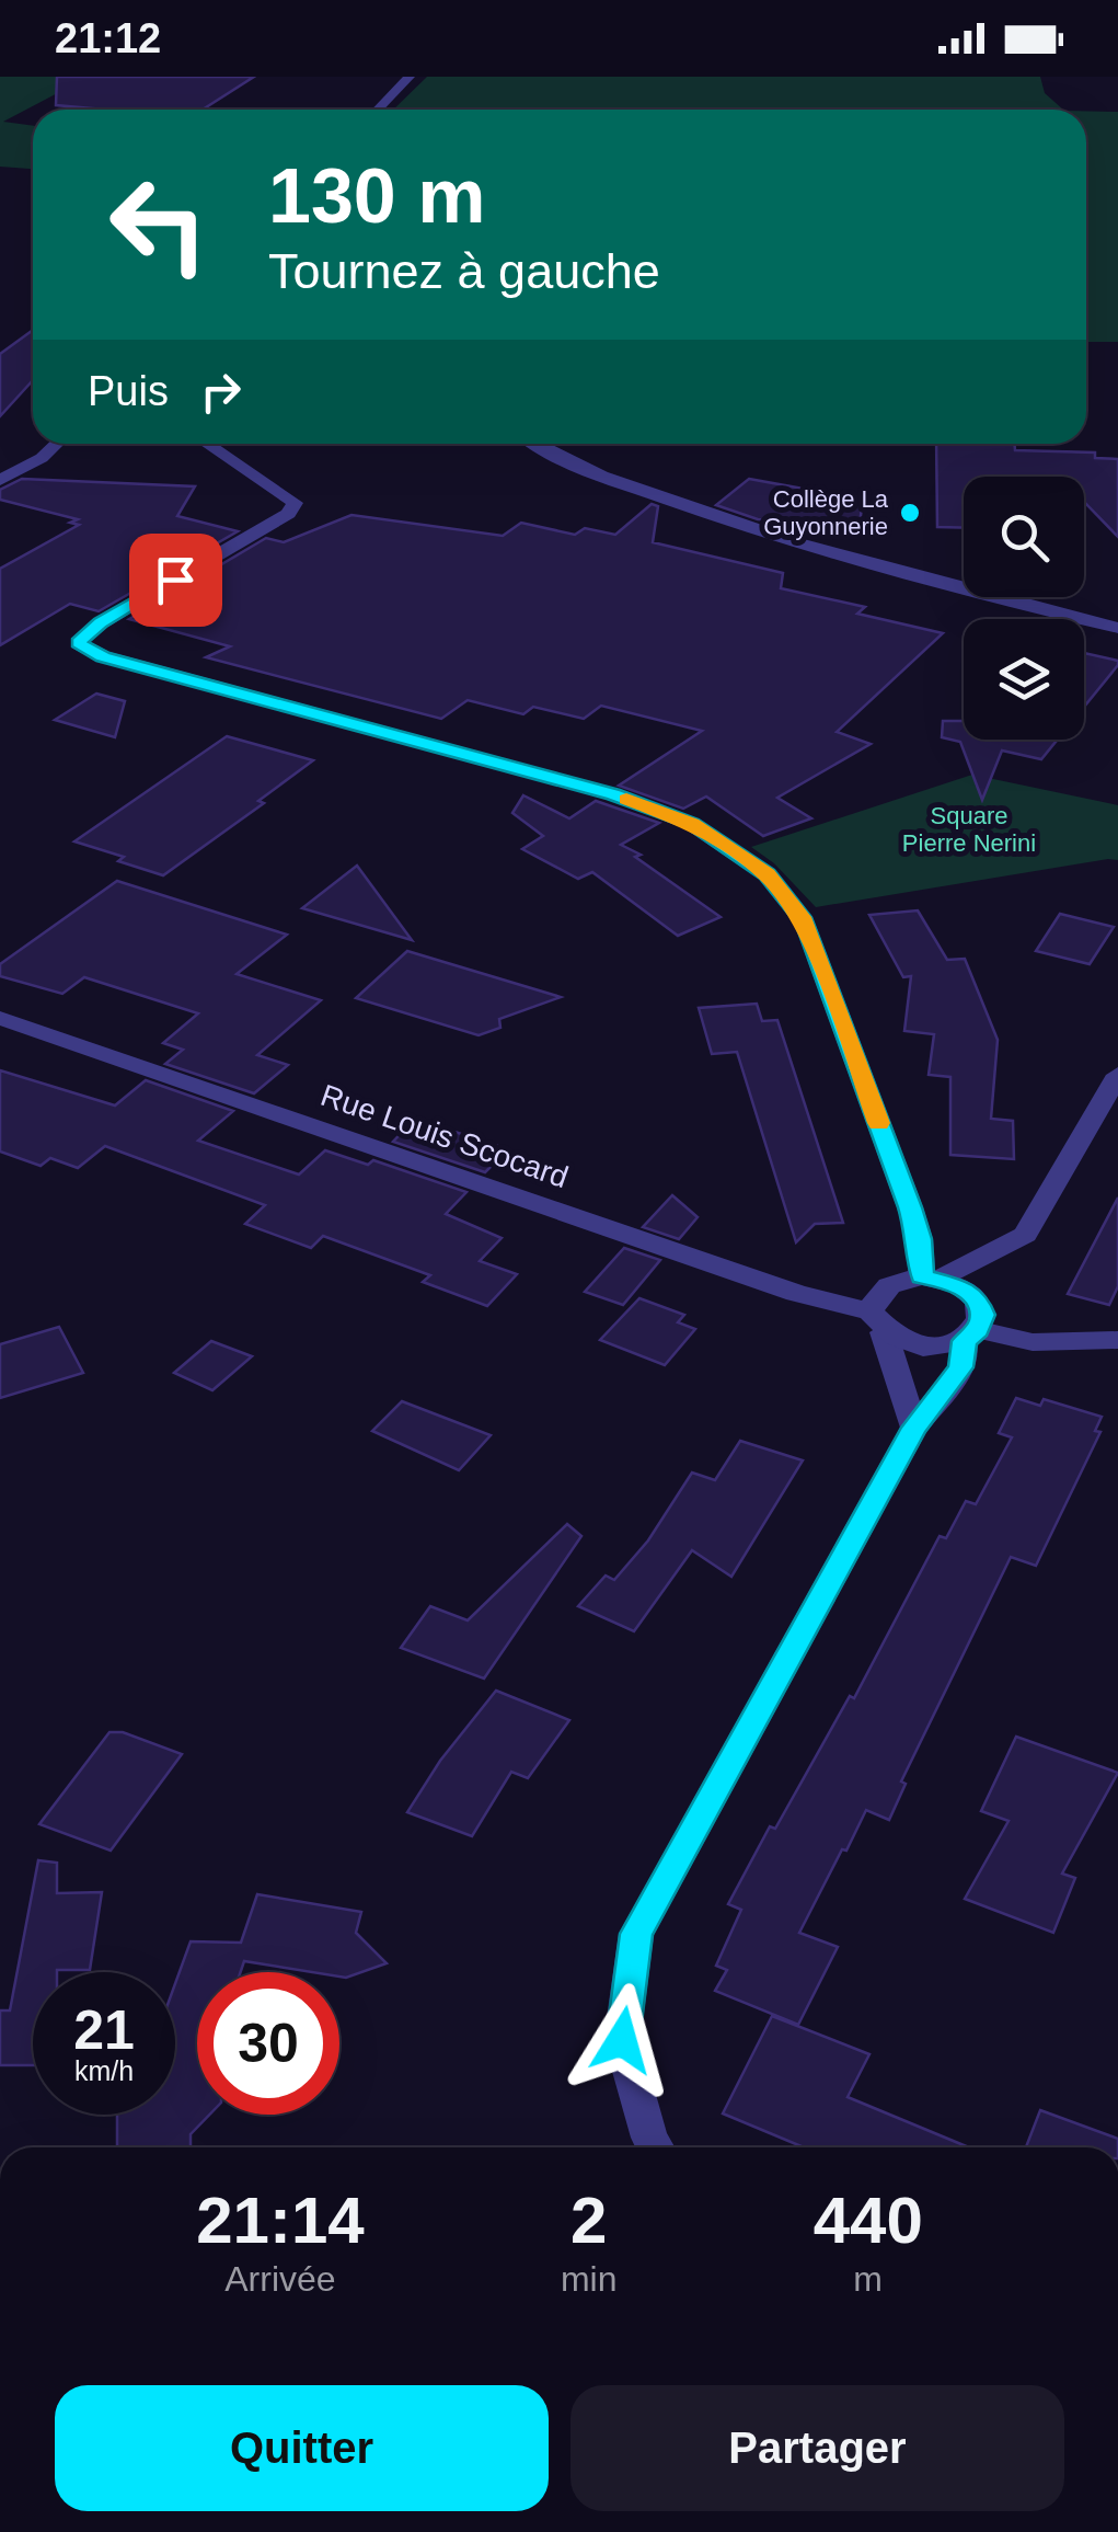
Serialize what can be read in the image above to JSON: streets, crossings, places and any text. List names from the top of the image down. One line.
{"streets":{"street":["Rue Louis Scocard"]},"parks":["Square Pierre Nerini"],"places":["Collège La Guyonnerie"],"page":{"status":"21:12","turn":["130 m","Tournez à gauche"],"then":"Puis","speed":"21 km/h","limit":"30","eta":["21:14","Arrivée","2","min","440","m"],"buttons":["Quitter","Partager"]}}
